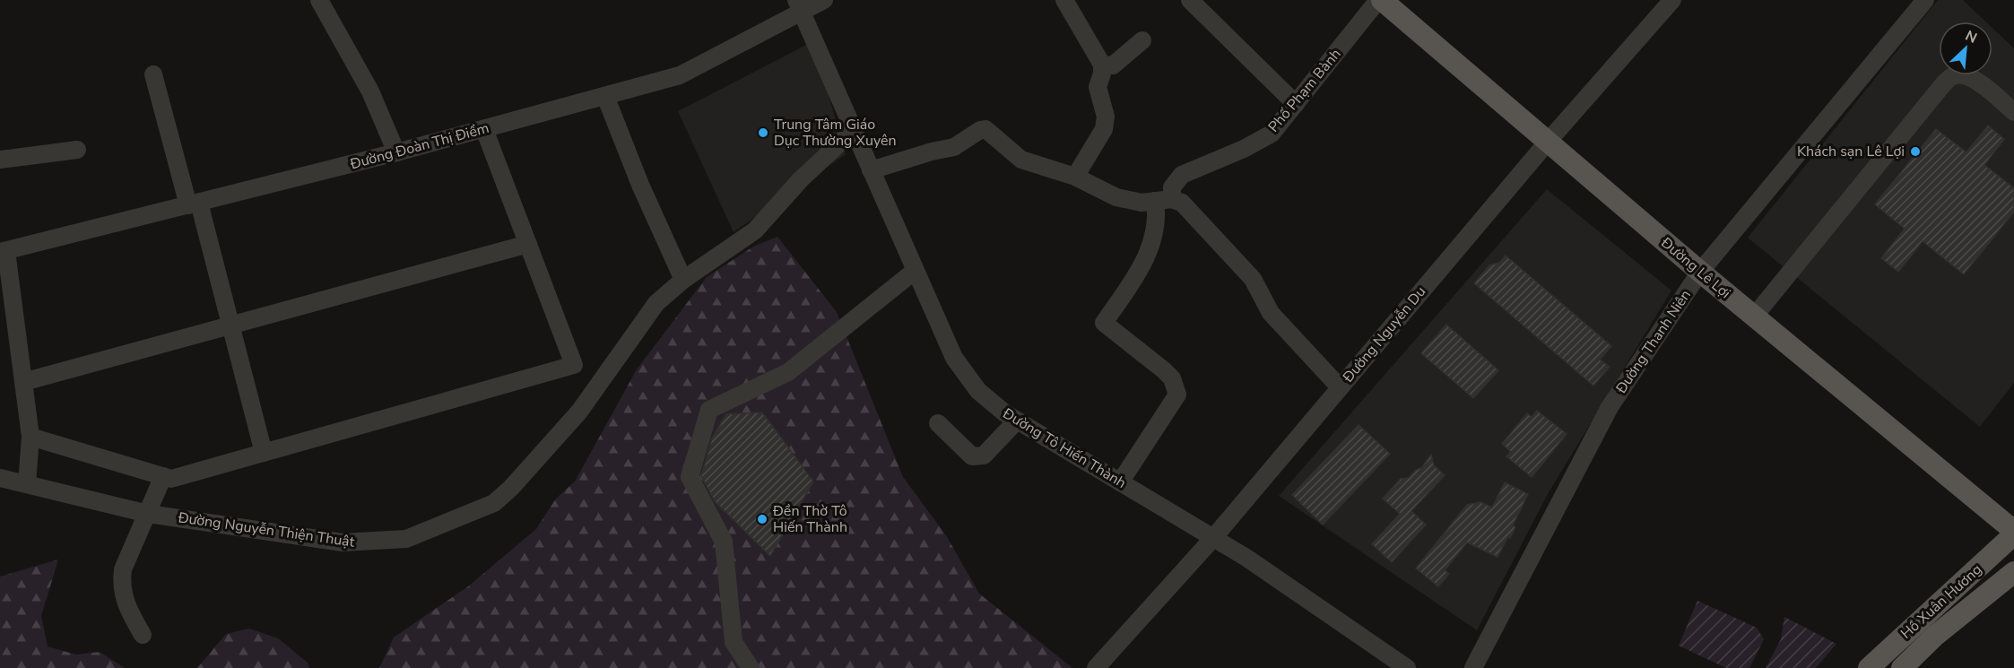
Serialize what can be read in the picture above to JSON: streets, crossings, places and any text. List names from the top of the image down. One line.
{"streets":{"main road":["Đường Lê Lợi","Hồ Xuân Hương"],"street":["Phố Phạm Bành","Đường Đoàn Thị Điểm","Đường Nguyễn Du","Đường Thanh Niên","Đường Tô Hiến Thành","Đường Nguyễn Thiện Thuật"]},"crossings":[["Phố Phạm Bành","Đường Lê Lợi"],["Đường Đoàn Thị Điểm","Đường Tô Hiến Thành"],["Đường Lê Lợi","Đường Nguyễn Du"],["Đường Lê Lợi","Đường Thanh Niên"],["Đường Lê Lợi","Hồ Xuân Hương"],["Đường Nguyễn Du","Đường Tô Hiến Thành"],["Đường Tô Hiến Thành","Đường Nguyễn Thiện Thuật"]],"places":["Trung Tâm Giáo Dục Thường Xuyên","Khách sạn Lê Lợi","Đền Thờ Tô Hiến Thành"],"north":"top right"}
